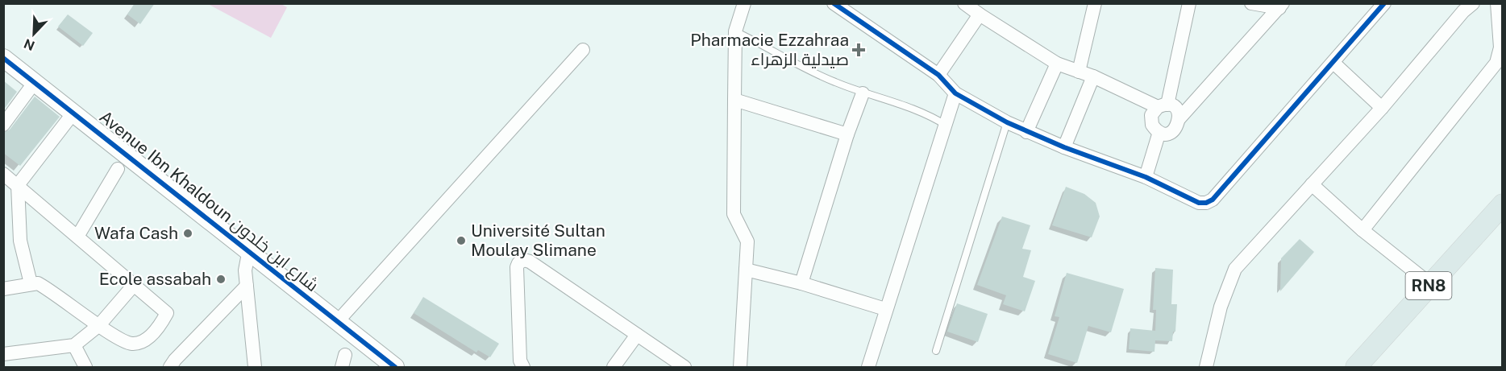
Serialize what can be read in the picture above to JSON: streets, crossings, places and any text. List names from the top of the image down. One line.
{"streets":{"main road":["RN8"],"street":["Avenue Ibn Khaldoun شارع ابن خلدون"]},"places":{"health":["Pharmacie Ezzahraa صيدلية الزهراء"],"other":["Wafa Cash","Université Sultan Moulay Slimane","Ecole assabah"]},"north":"bottom left"}
